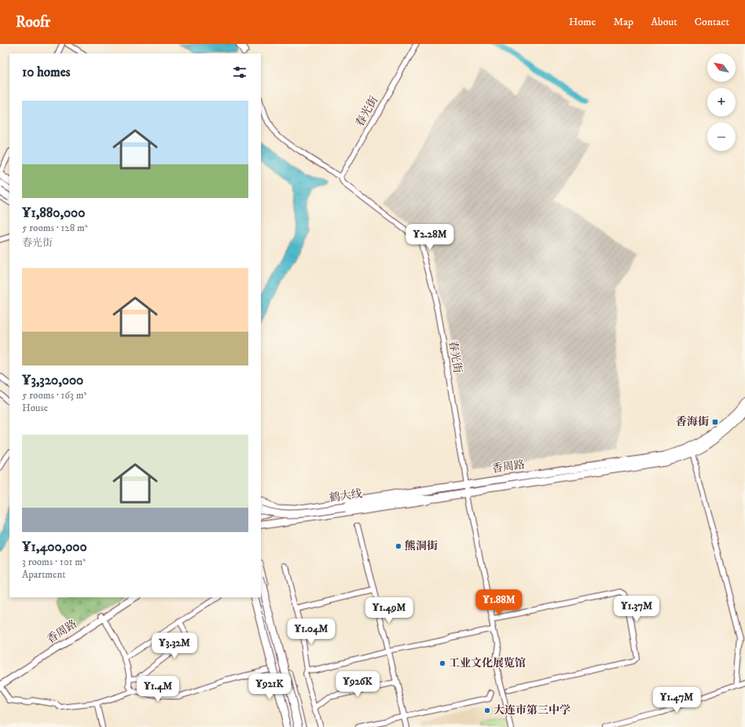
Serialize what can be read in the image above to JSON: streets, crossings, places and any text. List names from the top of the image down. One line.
{"streets":{"highway":["香周路","鹤大线"],"street":["春光街"]},"crossings":[["春光街","香周路"],["香周路","鹤大线"]],"places":{"transit":["香海街"],"other":["熊洞街","工业文化展览馆","大连市第三中学"]},"north":"top left","page":{"header":"Roofr","nav":["Home","Map","About","Contact"],"map_buttons":["+","−"],"heading":"10 homes","list":[{"name":"¥1,880,000","note":"5 rooms · 128 m² · 春光街"},{"name":"¥3,320,000","note":"5 rooms · 163 m² · House"},{"name":"¥1,400,000","note":"3 rooms · 101 m² · Apartment"}],"price":["¥2.28M","¥1.88M","¥1.37M","¥1.49M","¥1.04M","¥3.32M","¥926K","¥921K","¥1.4M","¥1.47M"]}}
